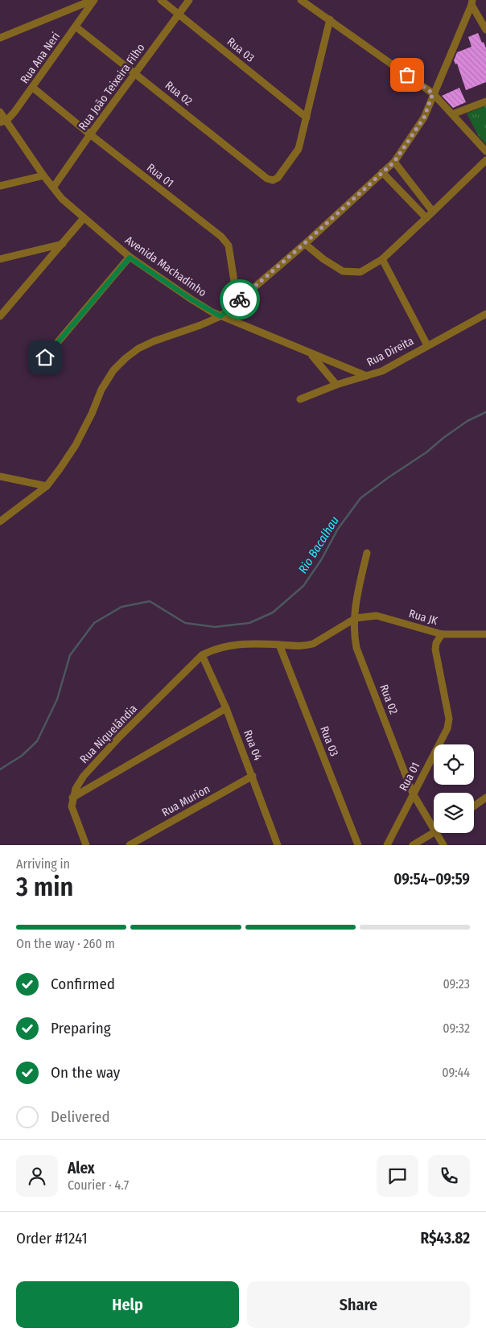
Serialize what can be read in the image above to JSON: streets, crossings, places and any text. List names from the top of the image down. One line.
{"streets":{"street":["Rua 03","Rua Ana Neri","Rua João Teixeira Filho","Rua 02","Rua 01","Avenida Machadinho","Rua Direita","Rua JK","Rua Niquelândia","Rua 04","Rua Murion"]},"crossings":[["Rua 03","Rua João Teixeira Filho"],["Rua 03","Rua 02"],["Rua Ana Neri","Rua 02"],["Rua Ana Neri","Rua 01"],["Rua Ana Neri","Avenida Machadinho"],["Rua João Teixeira Filho","Rua 02"],["Rua João Teixeira Filho","Rua 01"],["Rua João Teixeira Filho","Avenida Machadinho"],["Rua 02","Rua 01"],["Rua 02","Rua JK"],["Rua 01","Rua JK"],["Avenida Machadinho","Rua Direita"],["Rua Niquelândia","Rua 04"],["Rua 04","Rua Murion"]],"water":["Rio Bacalhau"],"page":{"heading":["3 min","Arriving in","09:54–09:59"],"panel":["Alex","Courier · 4.7","Order #1241","R$43.82"],"bar":"On the way · 260 m","list":[["Confirmed","09:23"],["Preparing","09:32"],["On the way","09:44"],"Delivered"],"buttons":["Help","Share"]}}
